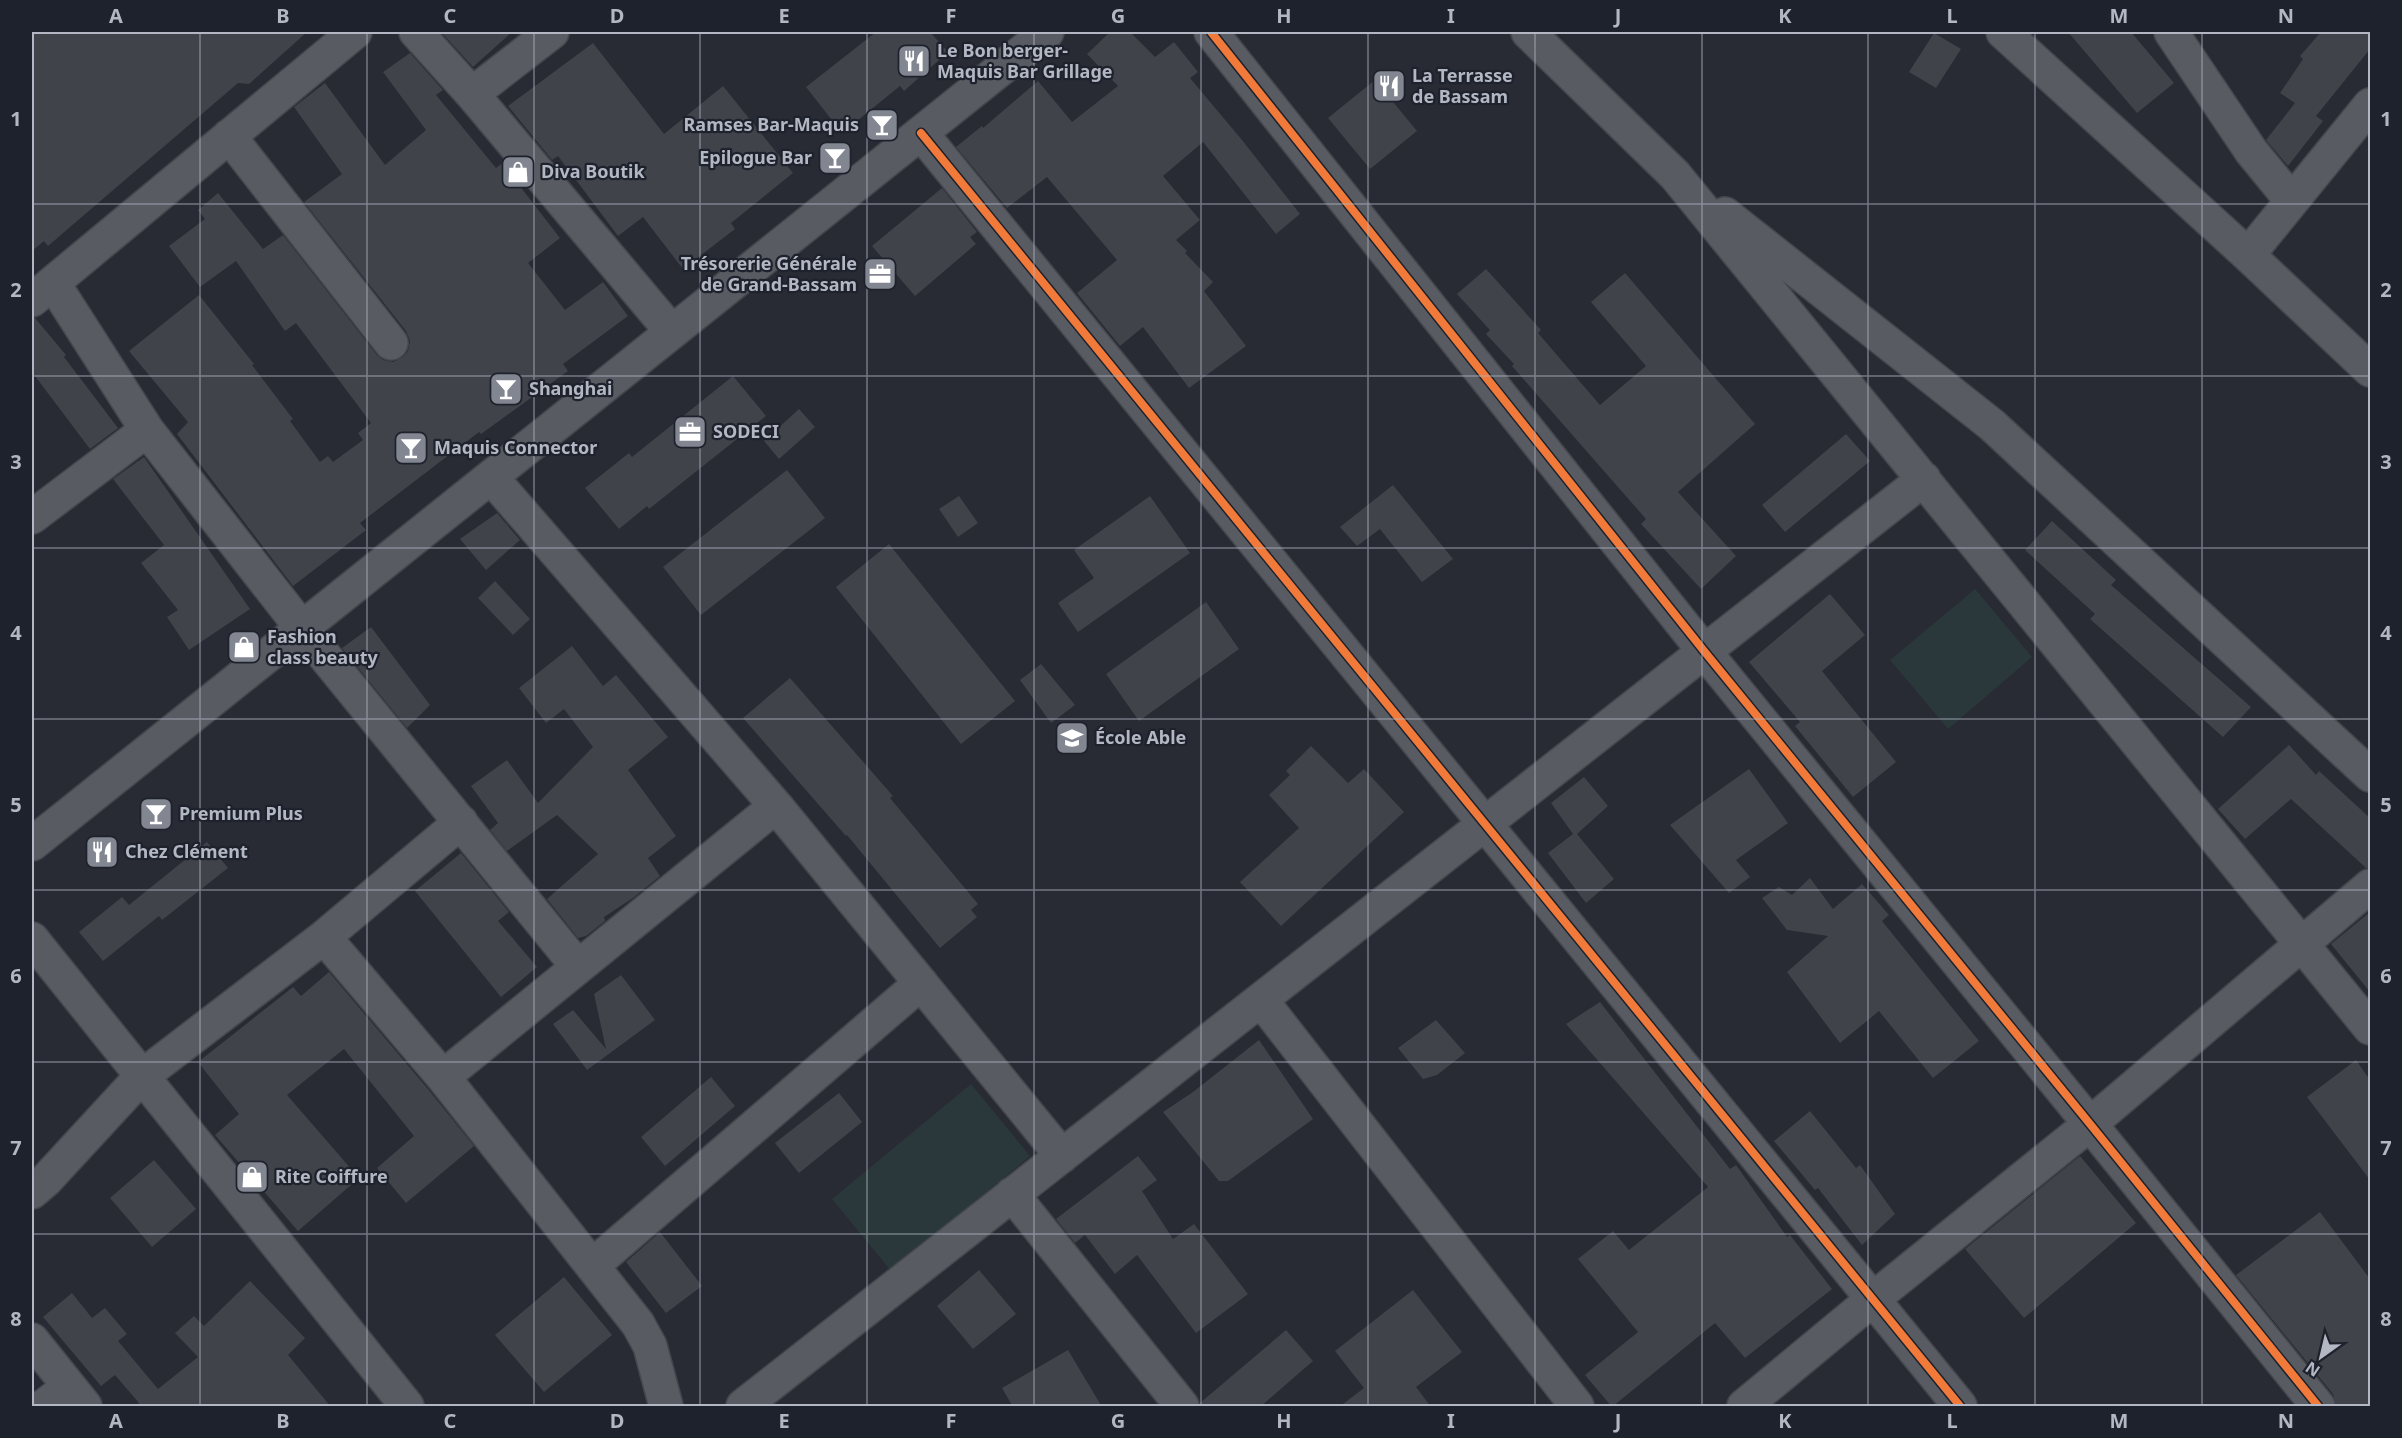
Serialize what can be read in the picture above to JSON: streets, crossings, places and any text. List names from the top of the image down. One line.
{"places":{"restaurant":["Le Bon berger- Maquis Bar Grillage","La Terrasse de Bassam","Chez Clément"],"bar":["Ramses Bar-Maquis","Epilogue Bar","Shanghai","Maquis Connector","Premium Plus"],"shop":["Diva Boutik","Fashion class beauty","Rite Coiffure"],"office":["Trésorerie Générale de Grand-Bassam","SODECI"],"school or university":["École Able"]},"north":"bottom left","grid":{"columns":["A","B","C","D","E","F","G","H","I","J","K","L","M","N"],"rows":["1","2","3","4","5","6","7","8"]}}
